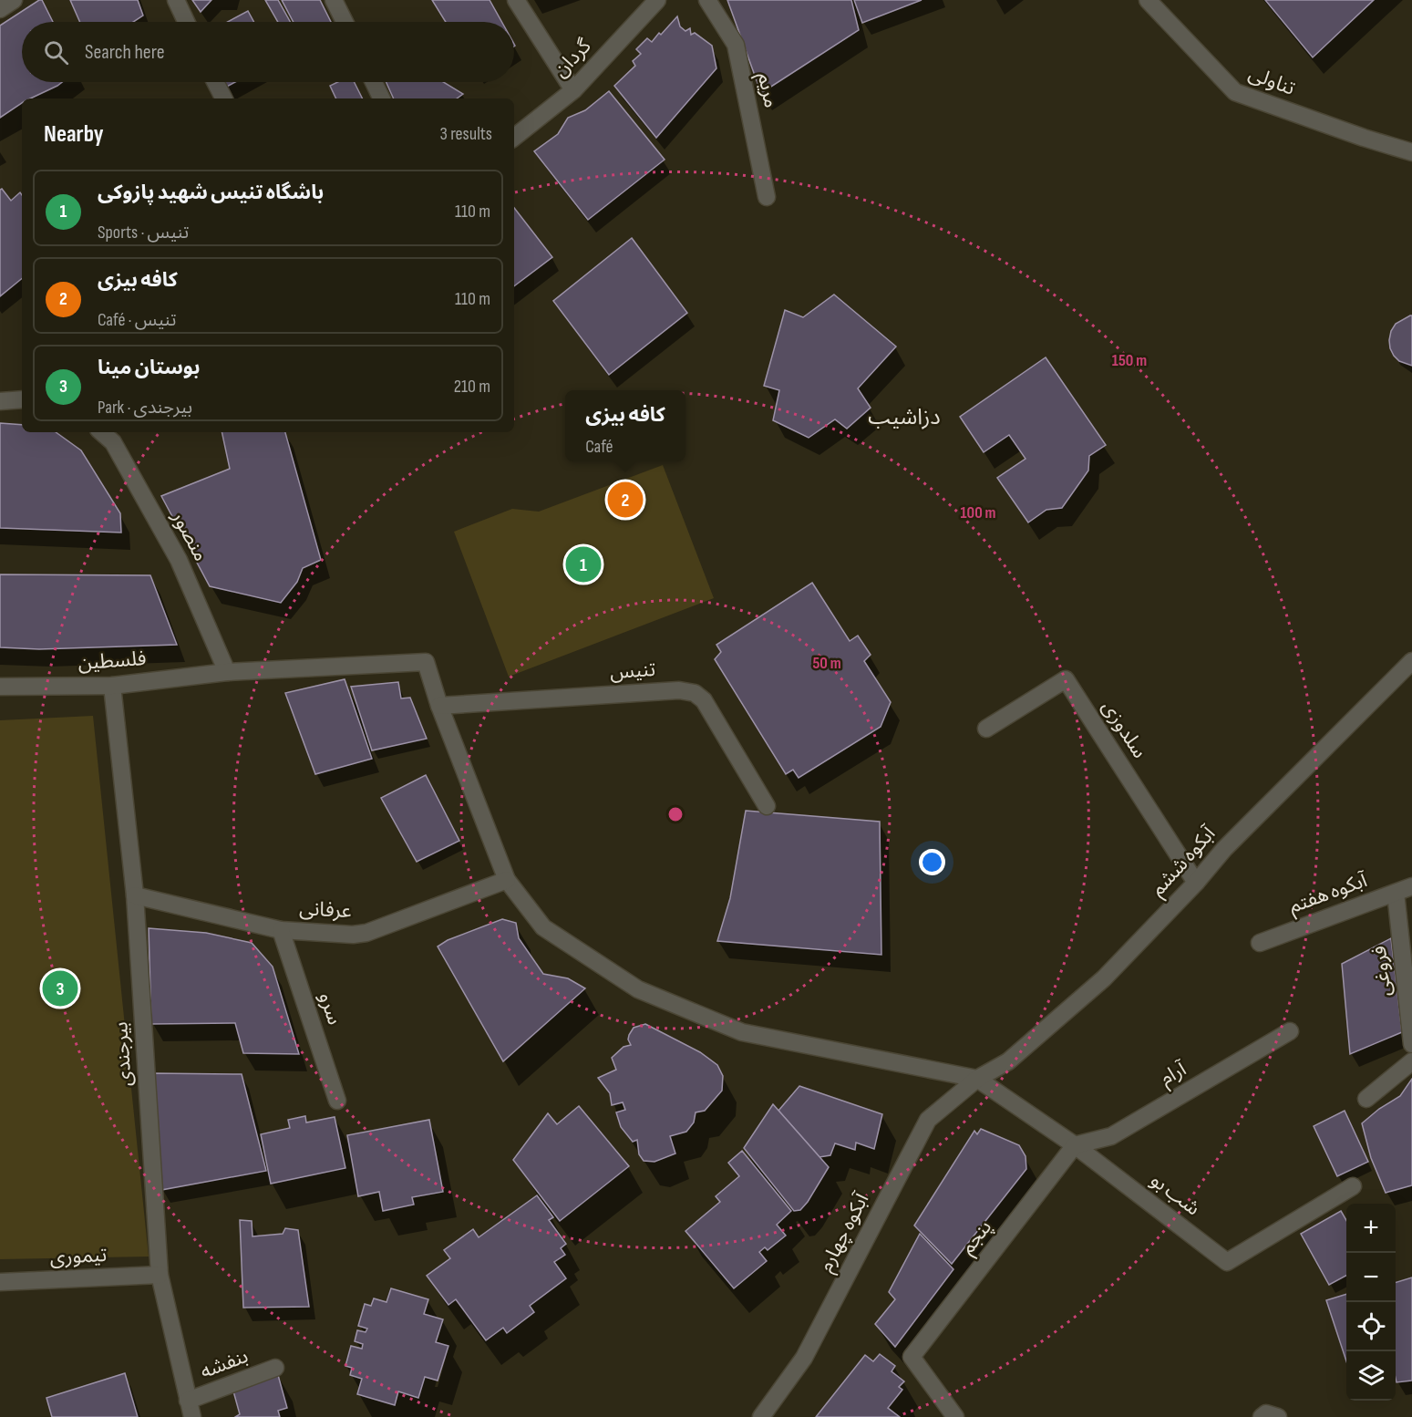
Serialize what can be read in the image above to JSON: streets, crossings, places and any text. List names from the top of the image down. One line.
{"streets":{"street":["گردان","تناولی","مریم","منصور","فلسطین","تنیس","سلدوزی","آبکوه ششم","آبکوه هفتم","عرفانی","فروغی","سرو","بیرجندی","آرام","شب بو","آبکوه چهارم","پنجم","تیموری","بنفشه"]},"crossings":[["منصور","فلسطین"],["فلسطین","تنیس"],["فلسطین","بیرجندی"],["سلدوزی","آبکوه ششم"],["آبکوه ششم","شب بو"],["آبکوه ششم","آبکوه چهارم"],["آبکوه هفتم","فروغی"],["عرفانی","سرو"],["عرفانی","بیرجندی"],["بیرجندی","تیموری"],["بیرجندی","بنفشه"],["آرام","شب بو"],["آرام","پنجم"],["شب بو","آبکوه چهارم"],["شب بو","پنجم"]],"districts":["دزاشیب"],"page":{"search":"Search here","heading":["Nearby","3 results"],"list":[{"mark":"1","name":"باشگاه تنیس شهید پازوکی","note":"Sports · تنیس","value":"110 m"},{"mark":"2","name":"کافه بیزی","note":"Café · تنیس","value":"110 m"},{"mark":"3","name":"بوستان مینا","note":"Park · بیرجندی","value":"210 m"}],"popup":["کافه بیزی","Café"],"pins":["2","1","3"],"map_buttons":["+","−"]},"rings":["150 m","100 m","50 m"]}
